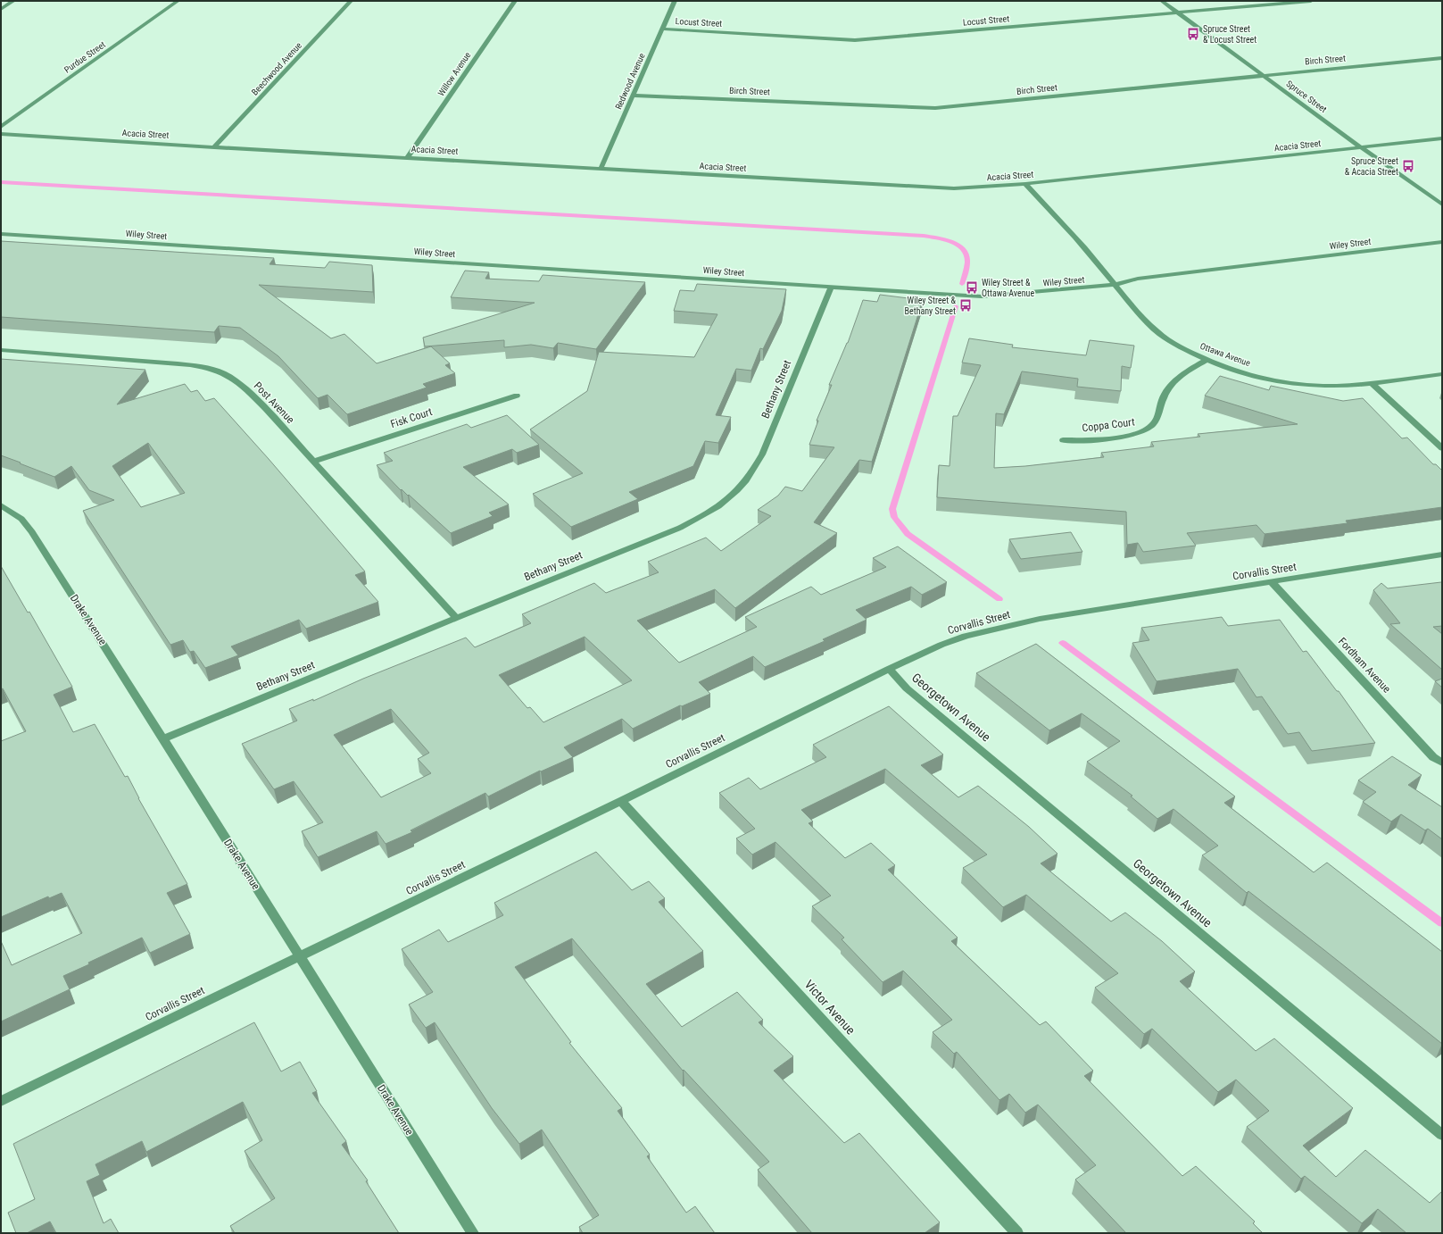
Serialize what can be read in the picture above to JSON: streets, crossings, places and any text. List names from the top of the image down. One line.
{"streets":{"street":["Locust Street","Purdue Street","Birch Street","Beechwood Avenue","Willow Avenue","Redwood Avenue","Spruce Street","Acacia Street","Wiley Street","Ottawa Avenue","Bethany Street","Post Avenue","Fisk Court","Coppa Court","Corvallis Street","Drake Avenue","Fordham Avenue","Georgetown Avenue","Victor Avenue"]},"crossings":[["Locust Street","Redwood Avenue"],["Locust Street","Spruce Street"],["Birch Street","Redwood Avenue"],["Birch Street","Spruce Street"],["Beechwood Avenue","Acacia Street"],["Willow Avenue","Acacia Street"],["Redwood Avenue","Acacia Street"],["Spruce Street","Acacia Street"],["Acacia Street","Ottawa Avenue"],["Wiley Street","Ottawa Avenue"],["Wiley Street","Bethany Street"],["Ottawa Avenue","Coppa Court"],["Bethany Street","Post Avenue"],["Bethany Street","Drake Avenue"],["Post Avenue","Fisk Court"],["Corvallis Street","Drake Avenue"],["Corvallis Street","Fordham Avenue"],["Corvallis Street","Georgetown Avenue"],["Corvallis Street","Victor Avenue"]],"places":{"bus stop":["Spruce Street & Locust Street","Spruce Street & Acacia Street","Wiley Street & Ottawa Avenue","Wiley Street & Bethany Street"]}}
